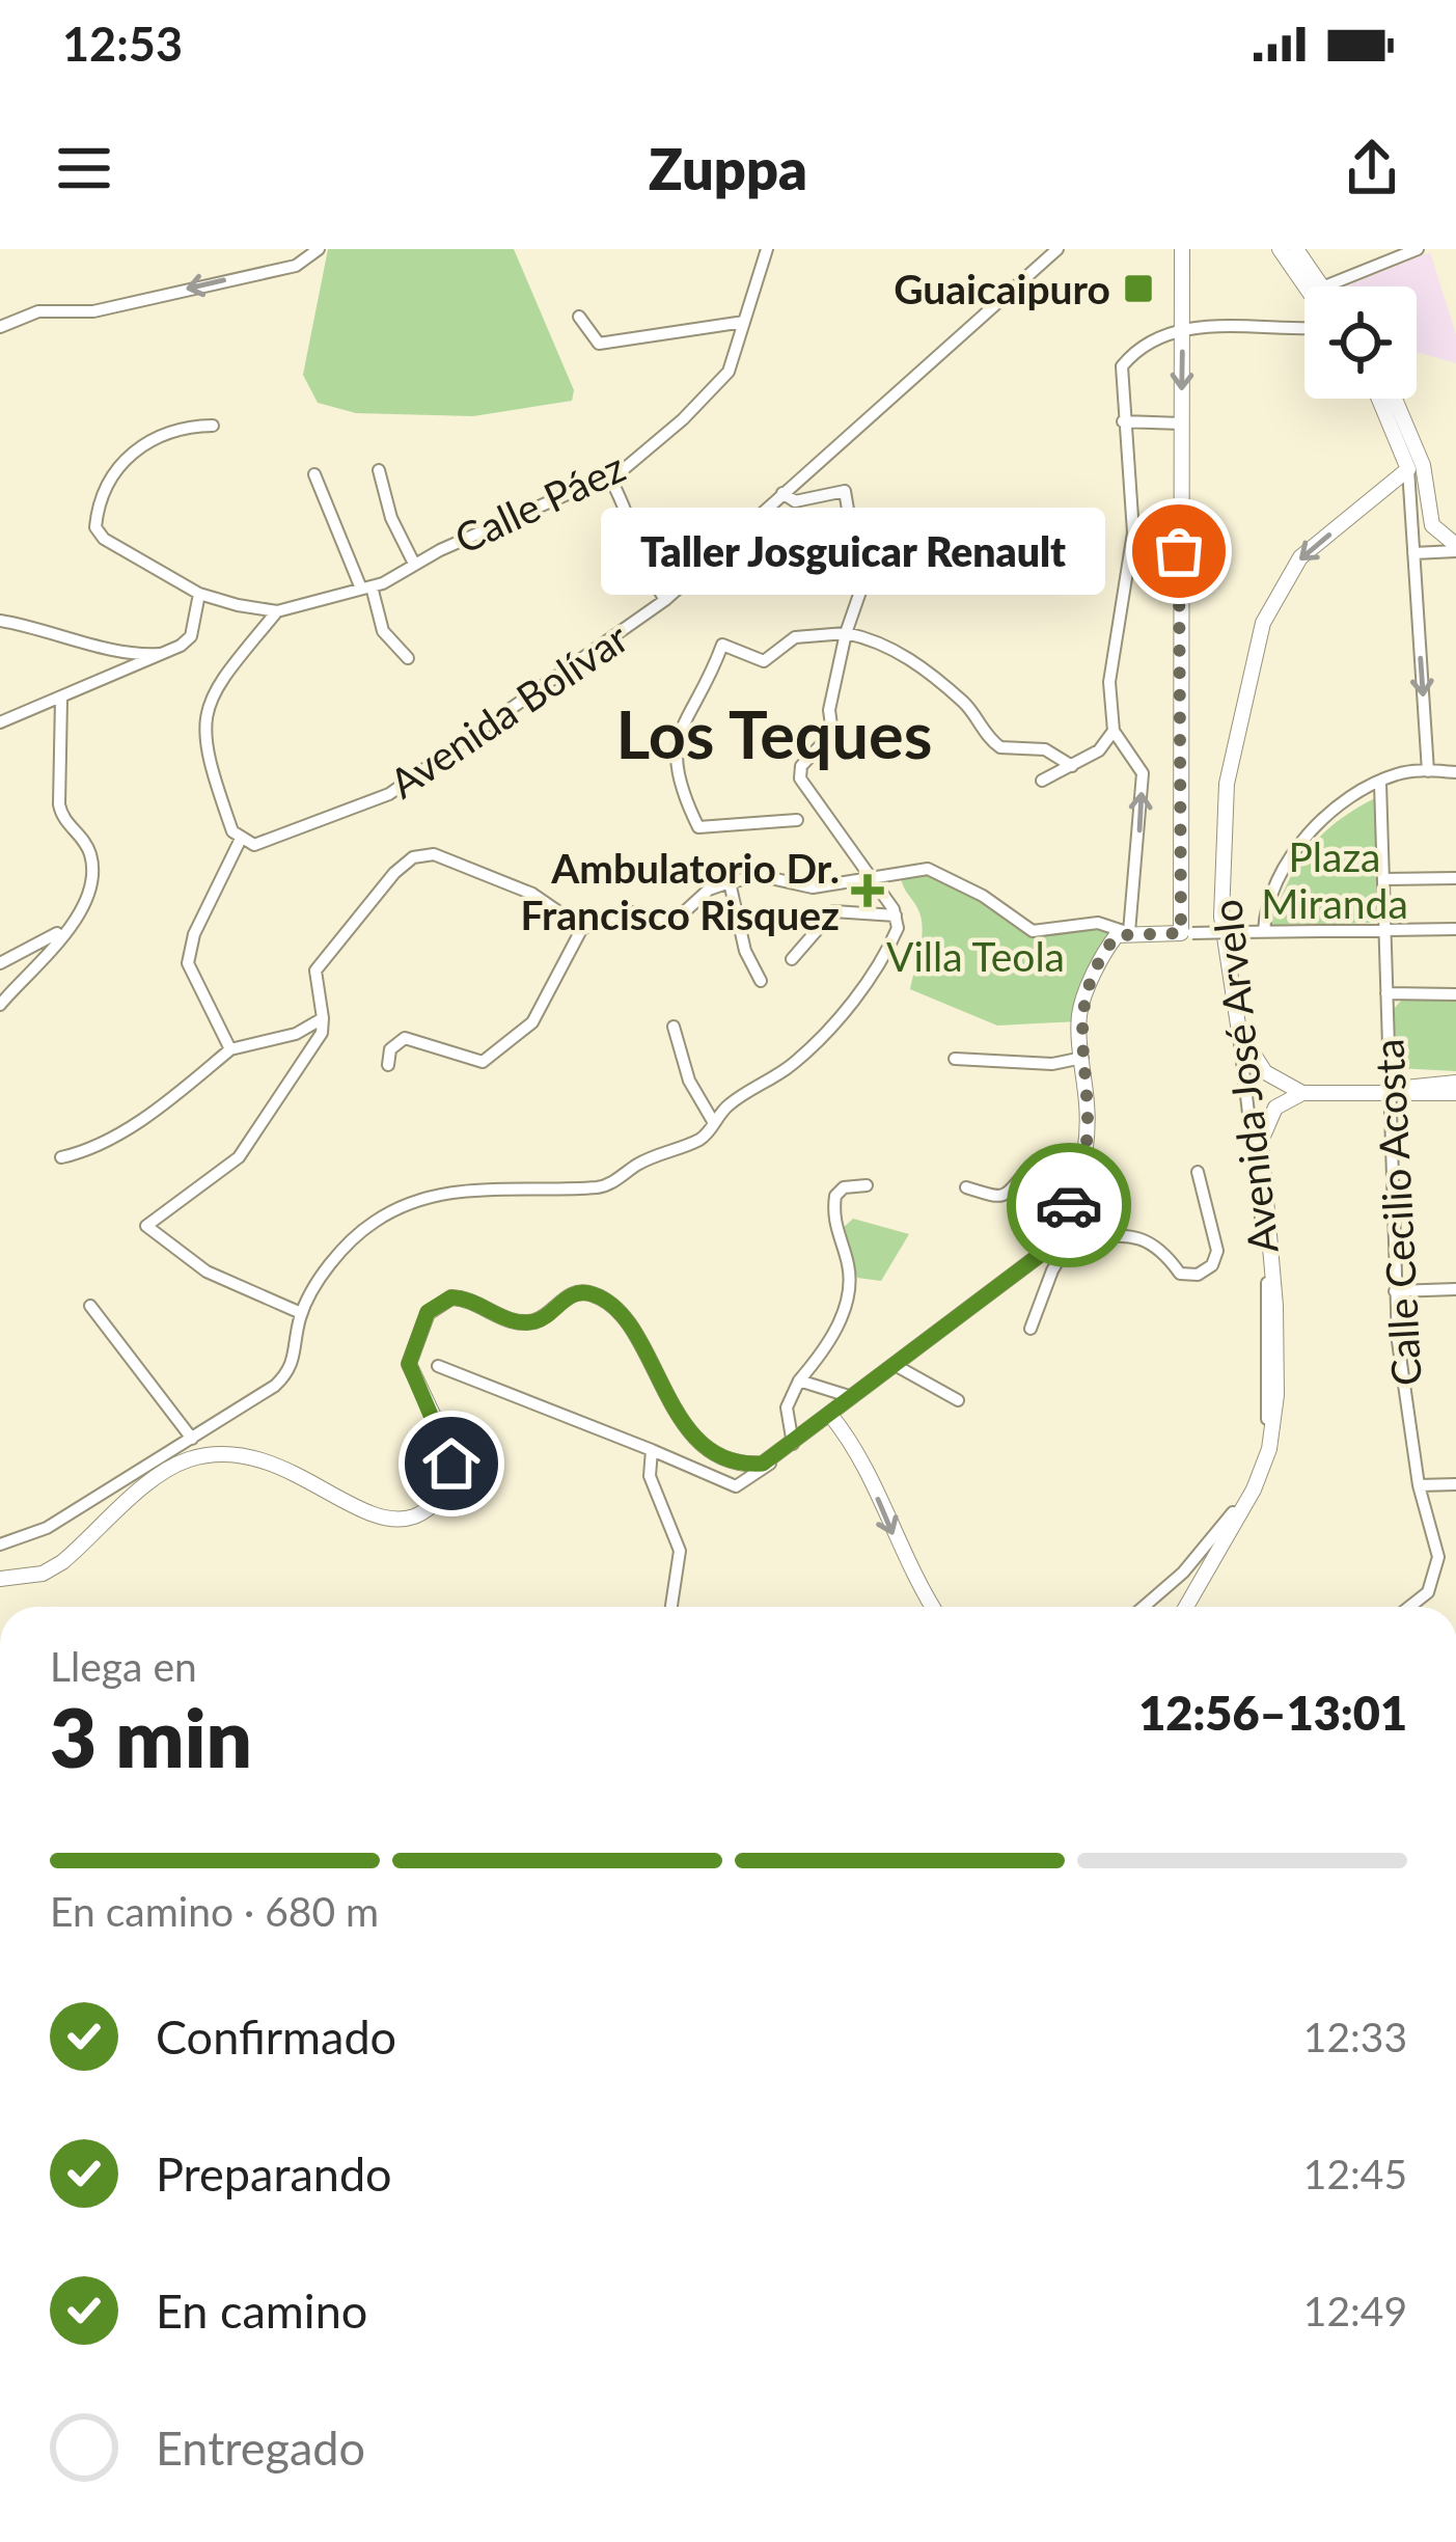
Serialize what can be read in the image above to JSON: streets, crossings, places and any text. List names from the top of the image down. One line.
{"streets":{"street":["Calle Páez","Avenida Bolívar","Avenida José Arvelo","Calle Cecilio Acosta"]},"districts":["Los Teques"],"parks":["Plaza Miranda","Villa Teola"],"places":{"transit":["Guaicaipuro"],"other":["Taller Josguicar Renault"],"health":["Ambulatorio Dr. Francisco Risquez"]},"page":{"status":"12:53","header":"Zuppa","bubble":"Taller Josguicar Renault","heading":["3 min","Llega en","12:56–13:01"],"bar":"En camino · 680 m","list":[["Confirmado","12:33"],["Preparando","12:45"],["En camino","12:49"],"Entregado"]}}
